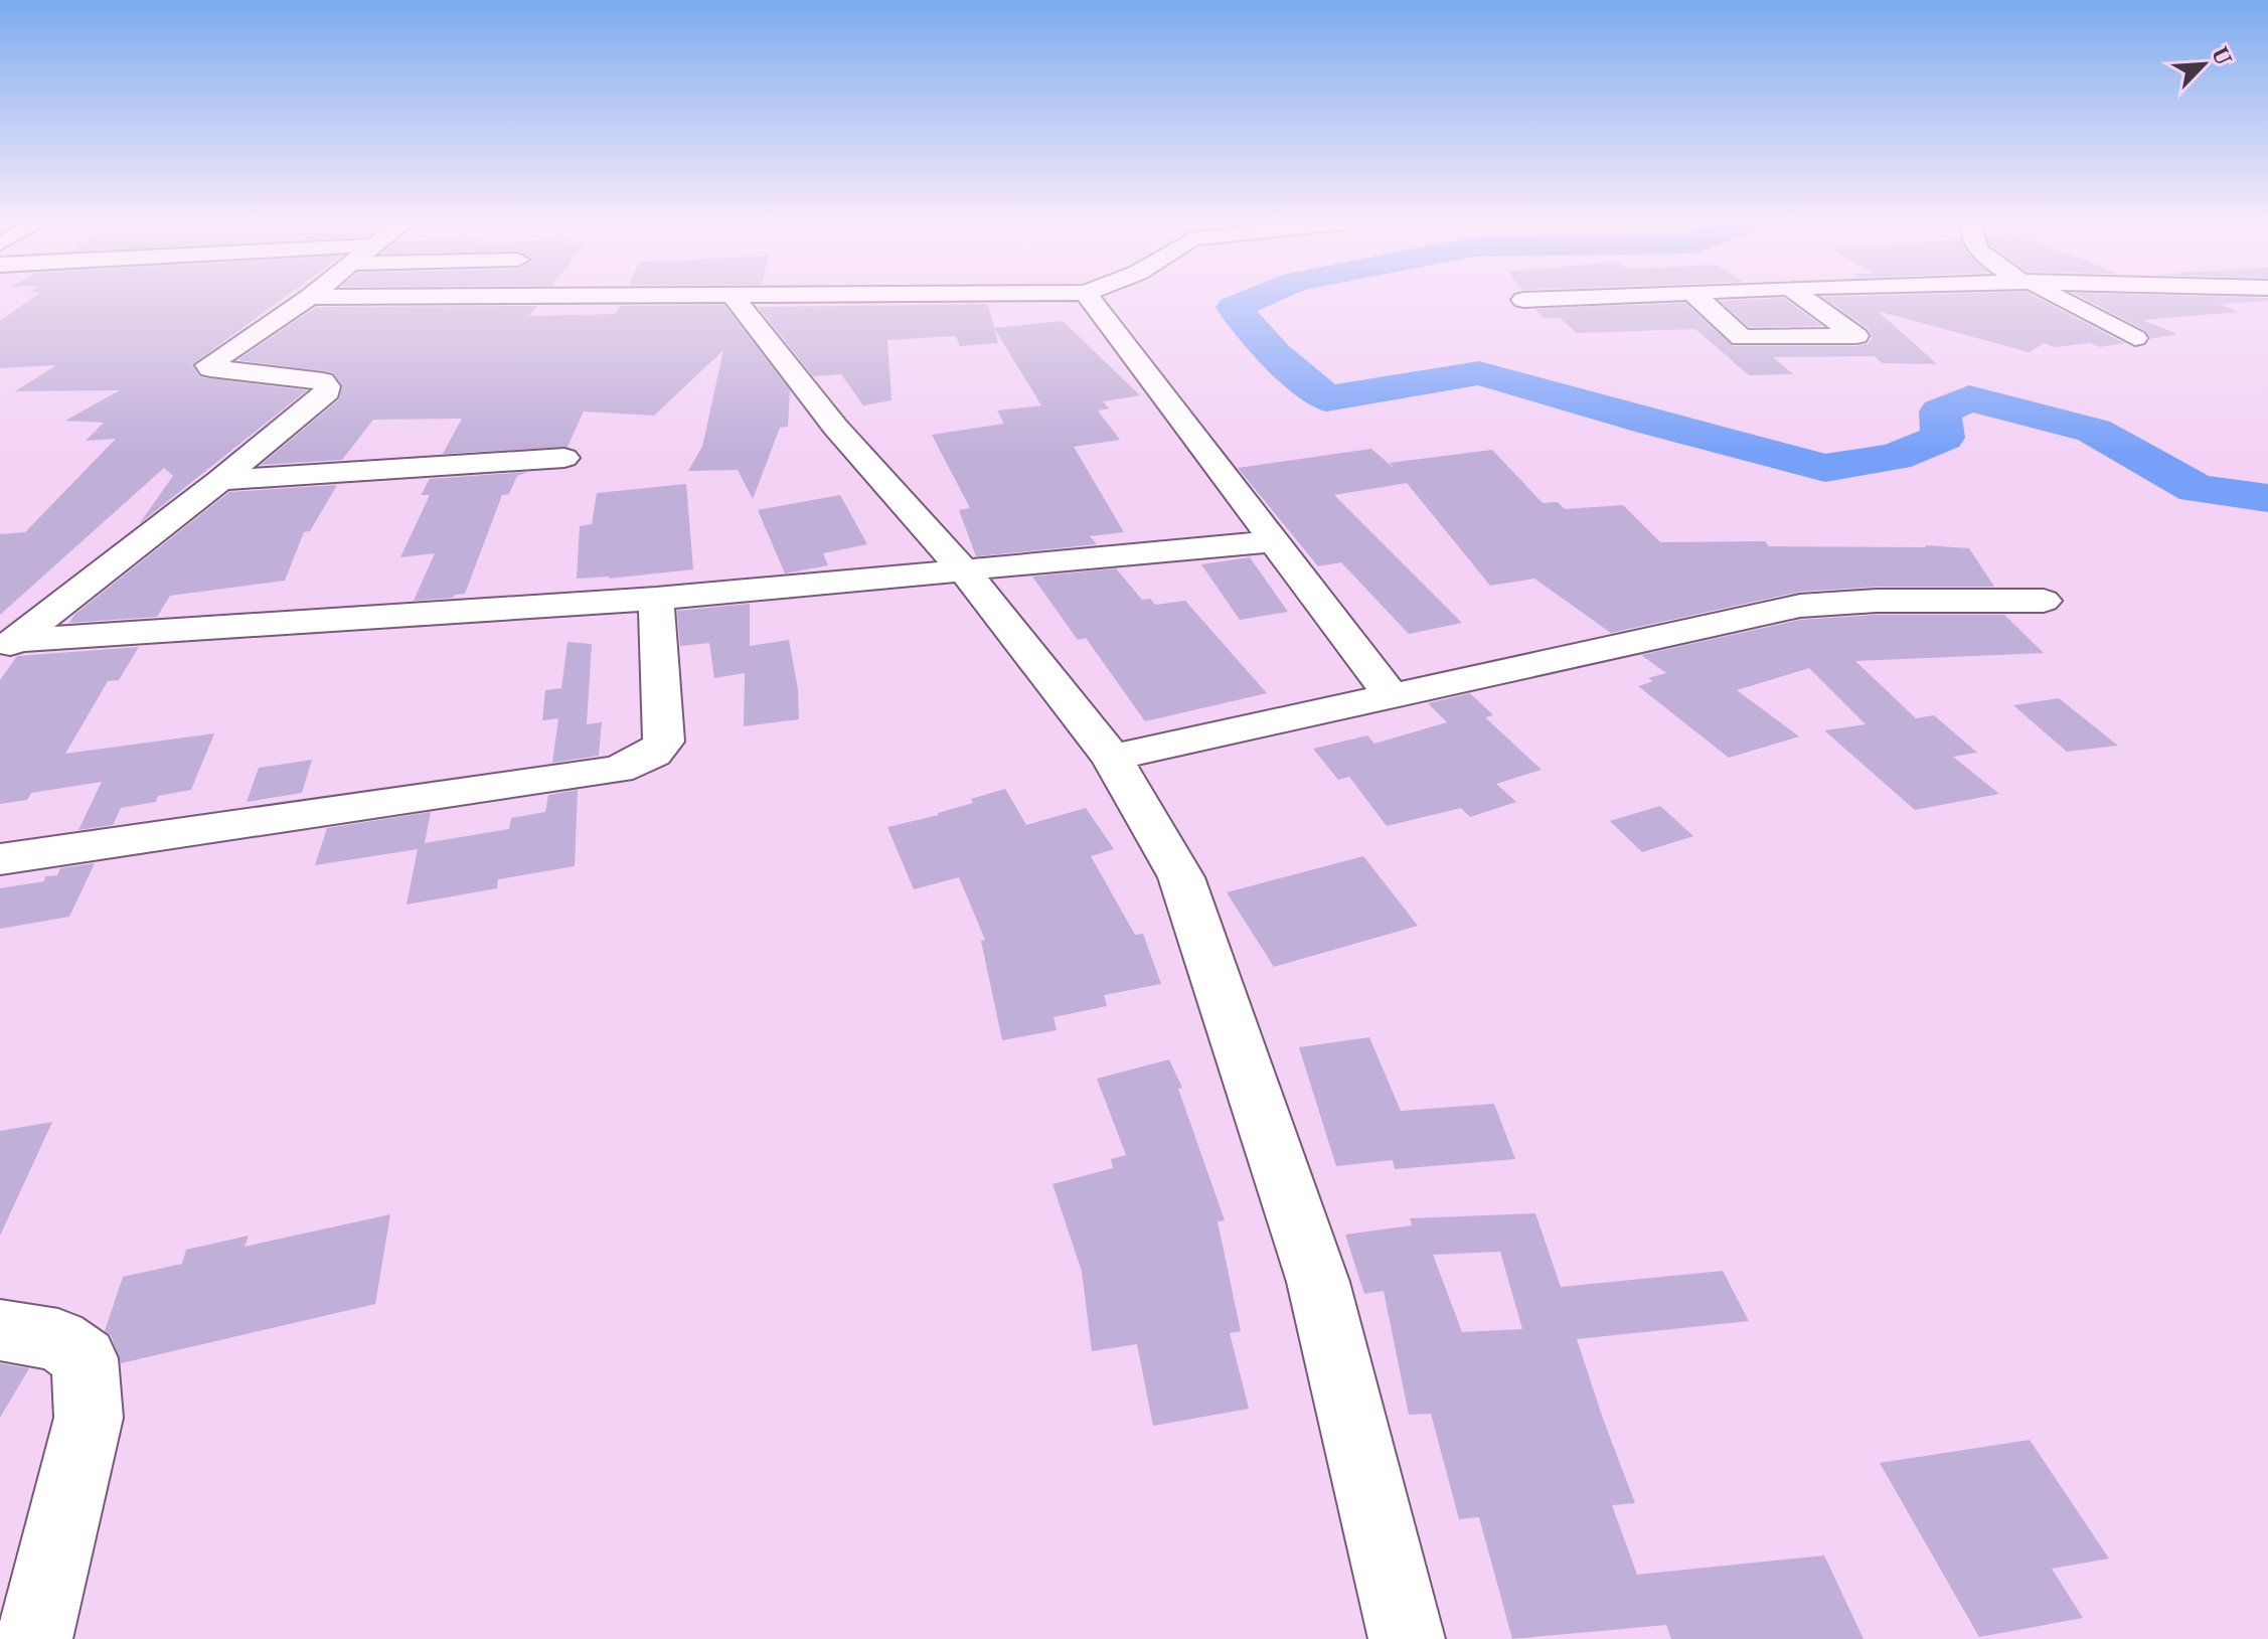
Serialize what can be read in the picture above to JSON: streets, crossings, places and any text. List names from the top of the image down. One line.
{"north":"top right"}
